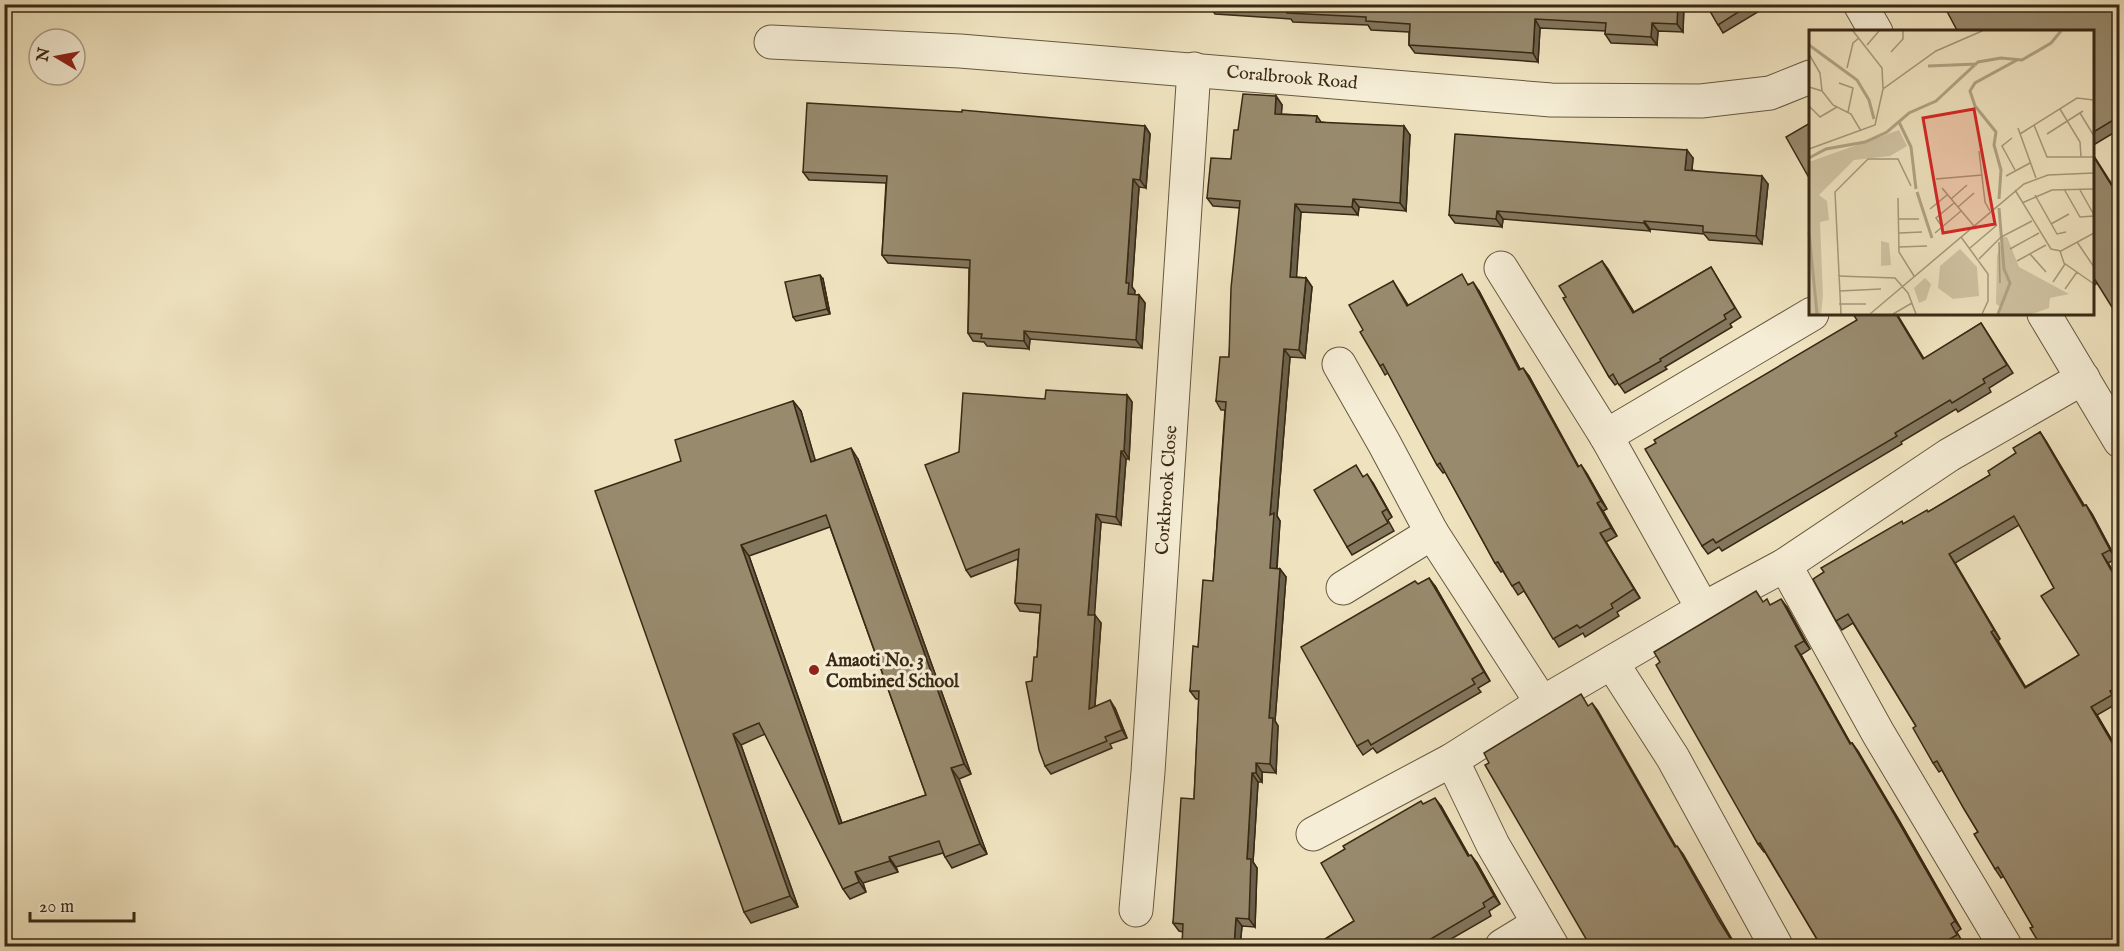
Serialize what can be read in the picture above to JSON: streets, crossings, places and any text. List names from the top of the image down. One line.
{"streets":{"street":["Coralbrook Road","Corkbrook Close"]},"crossings":[["Coralbrook Road","Corkbrook Close"]],"places":["Amaoti No. 3 Combined School"],"scale_bar":"20 m","north":"left"}
